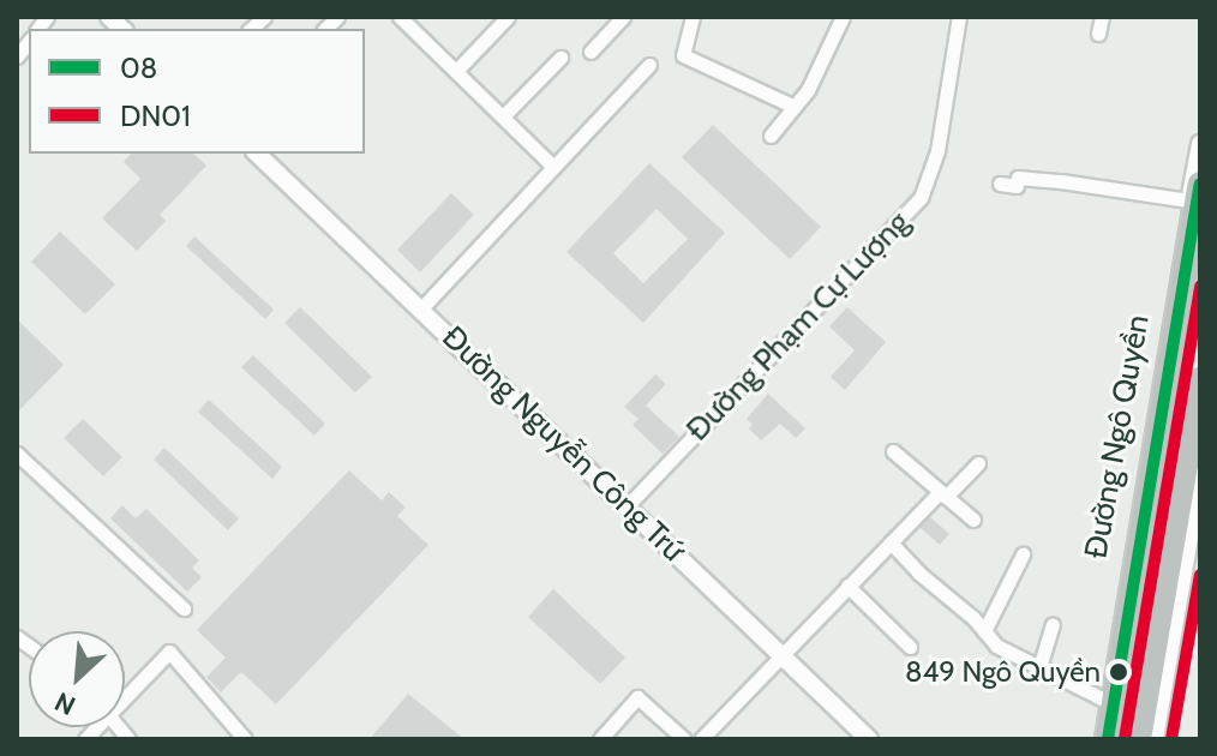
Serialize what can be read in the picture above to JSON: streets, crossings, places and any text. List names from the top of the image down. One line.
{"streets":{"highway":["Đường Ngô Quyền"],"street":["Đường Phạm Cự Lượng","Đường Nguyễn Công Trứ"]},"crossings":[["Đường Phạm Cự Lượng","Đường Nguyễn Công Trứ"]],"places":["849 Ngô Quyền"],"lines":["transit line 08","transit line DN01"],"legend":["08","DN01"],"north":"bottom left"}
